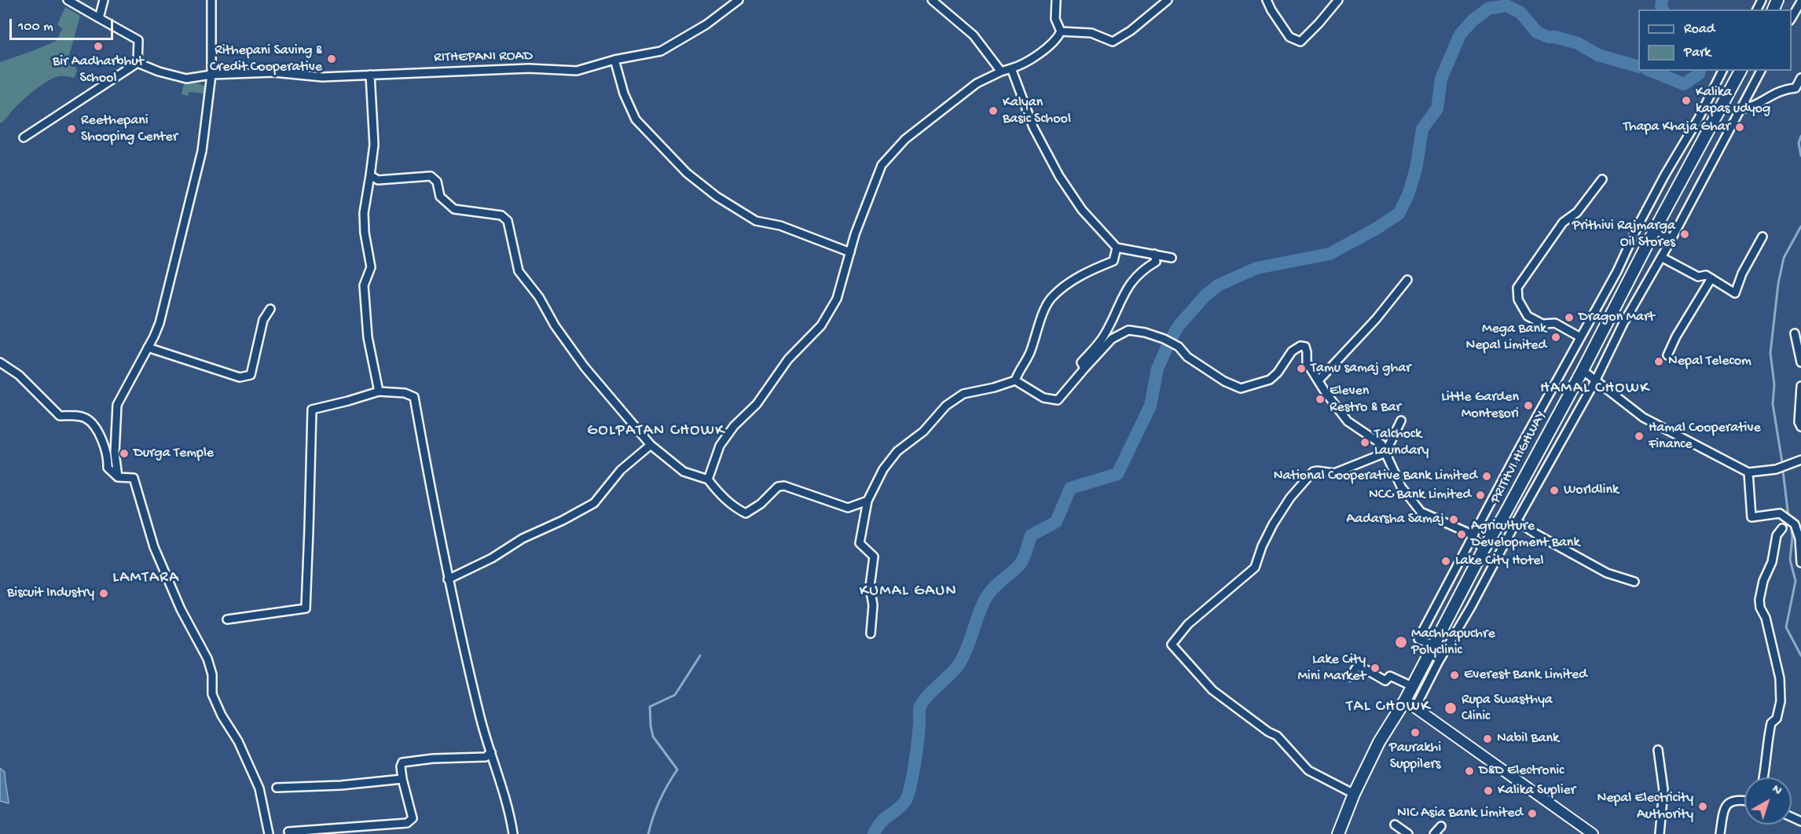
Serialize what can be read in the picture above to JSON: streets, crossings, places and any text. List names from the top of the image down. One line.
{"streets":{"highway":["PRITHVI HIGHWAY"],"street":["RITHEPANI ROAD"]},"districts":["HAMAL CHOWK","GOLPATAN CHOWK","LAMTARA","KUMAL GAUN","TAL CHOWK"],"places":["Bir Aadharbhut School","Rithepani Saving & Credit Cooperative","Kalika kapas udyog","Kalyan Basic School","Thapa Khaja Ghar","Reethepani Shooping Center","Prithivi Rajmarga Oil Stores","Dragon Mart","Mega Bank Nepal Limited","Nepal Telecom","Tamu samaj ghar","Eleven Restro & Bar","Little Garden Montesori","Hamal Cooperative Finance","Talchock Laundary","Durga Temple","National Cooperative Bank Limited","Worldlink","NCC Bank Limited","Aadarsha Samaj","Agriculture Development Bank","Lake City Hotel","Biscuit Industry","Machhapuchre Polyclinic","Lake City Mini Market","Everest Bank Limited","Rupa Swasthya Clinic","Paurakhi Suppilers","Nabil Bank","D&D Electronic","Kalika Suplier","Nepal Electricity Authority","NIC Asia Bank Limited"],"legend":["Road","Park"],"scale_bar":"100 m","north":"top right"}
